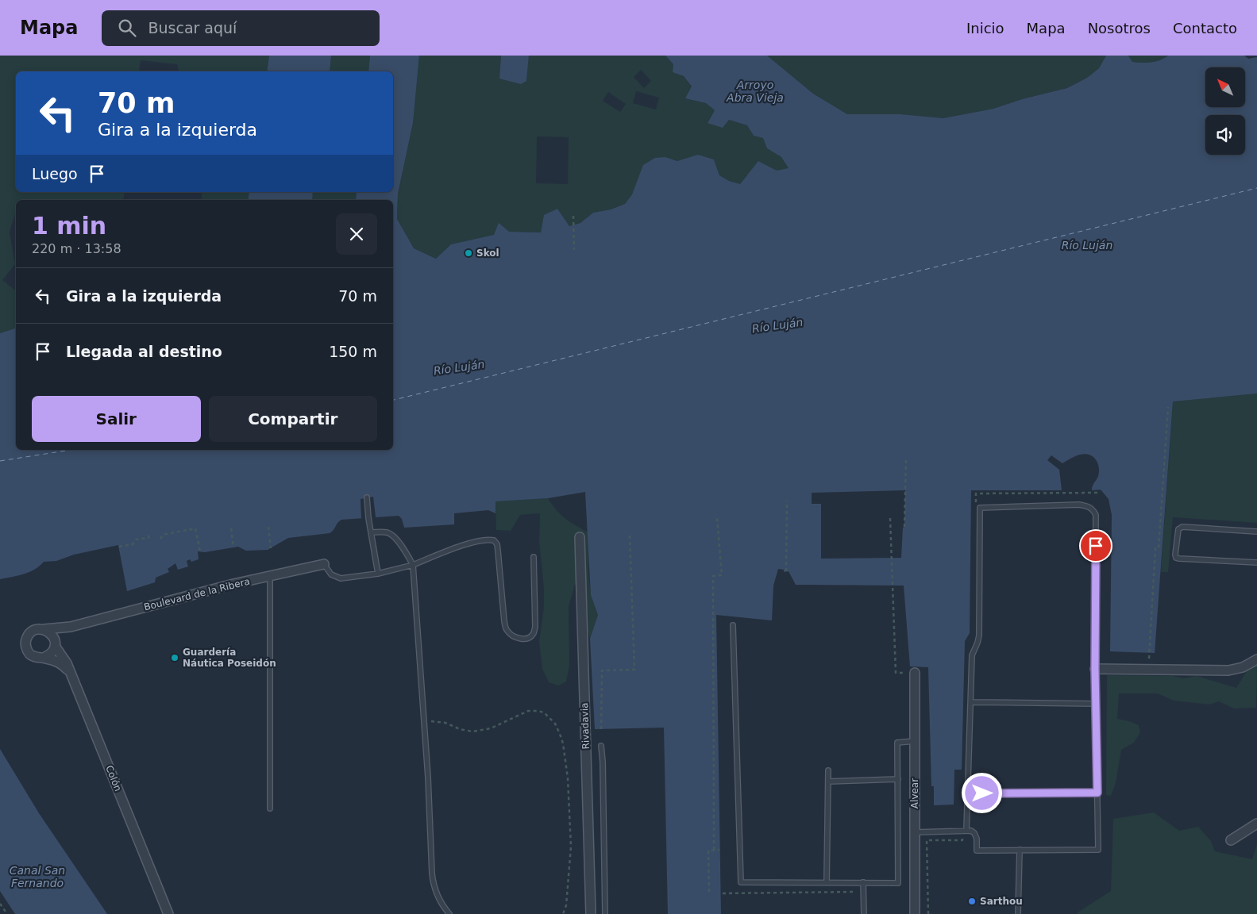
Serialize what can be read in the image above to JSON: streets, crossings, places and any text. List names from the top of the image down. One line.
{"streets":{"street":["Boulevard de la Ribera","Rivadavia","Colón","Alvear"]},"crossings":[["Boulevard de la Ribera","Colón"]],"water":["Arroyo Abra Vieja","Río Luján","Canal San Fernando"],"places":["Skol","Guardería Náutica Poseidón","Sarthou"],"north":"top left","page":{"header":"Mapa","search":"Buscar aquí","nav":["Inicio","Mapa","Nosotros","Contacto"],"turn":["70 m","Gira a la izquierda"],"then":"Luego","heading":["1 min","220 m · 13:58"],"list":[{"name":"Gira a la izquierda","value":"70 m"},{"name":"Llegada al destino","value":"150 m"}],"buttons":["Salir","Compartir"]}}
